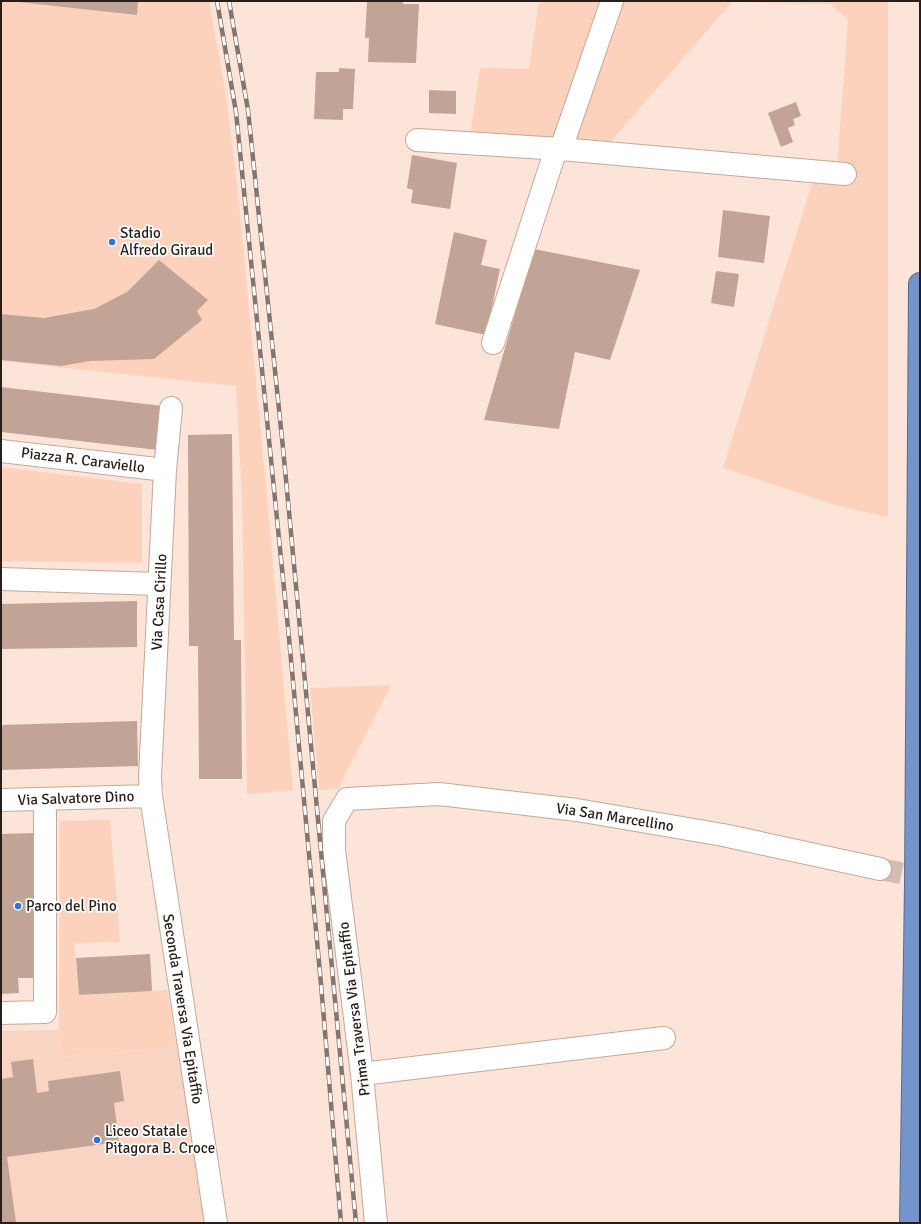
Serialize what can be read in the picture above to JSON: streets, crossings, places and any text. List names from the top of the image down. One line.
{"streets":{"street":["Piazza R. Caraviello","Via Casa Cirillo","Via Salvatore Dino","Via San Marcellino","Seconda Traversa Via Epitaffio","Prima Traversa Via Epitaffio"]},"crossings":[["Piazza R. Caraviello","Via Casa Cirillo"],["Via Casa Cirillo","Via Salvatore Dino"],["Via Casa Cirillo","Seconda Traversa Via Epitaffio"],["Via Salvatore Dino","Seconda Traversa Via Epitaffio"],["Via San Marcellino","Prima Traversa Via Epitaffio"]],"places":["Stadio Alfredo Giraud","Parco del Pino","Liceo Statale Pitagora B. Croce"]}
